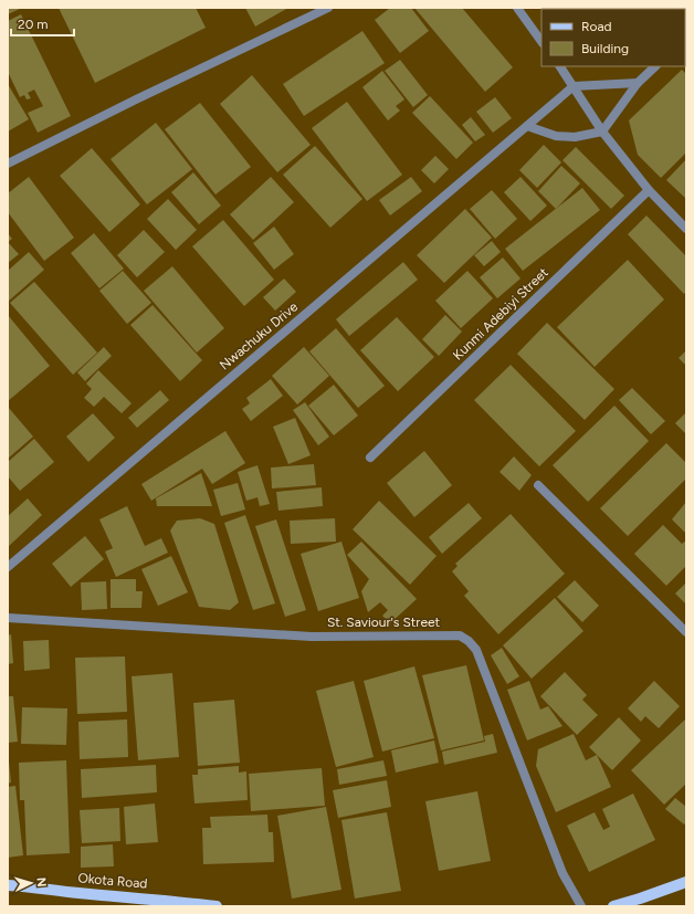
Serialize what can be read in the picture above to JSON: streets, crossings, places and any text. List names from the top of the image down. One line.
{"streets":{"main road":["Okota Road"],"street":["Kunmi Adebiyi Street","Nwachuku Drive","St. Saviour's Street"]},"legend":["Road","Building"],"scale_bar":"20 m","north":"right"}
